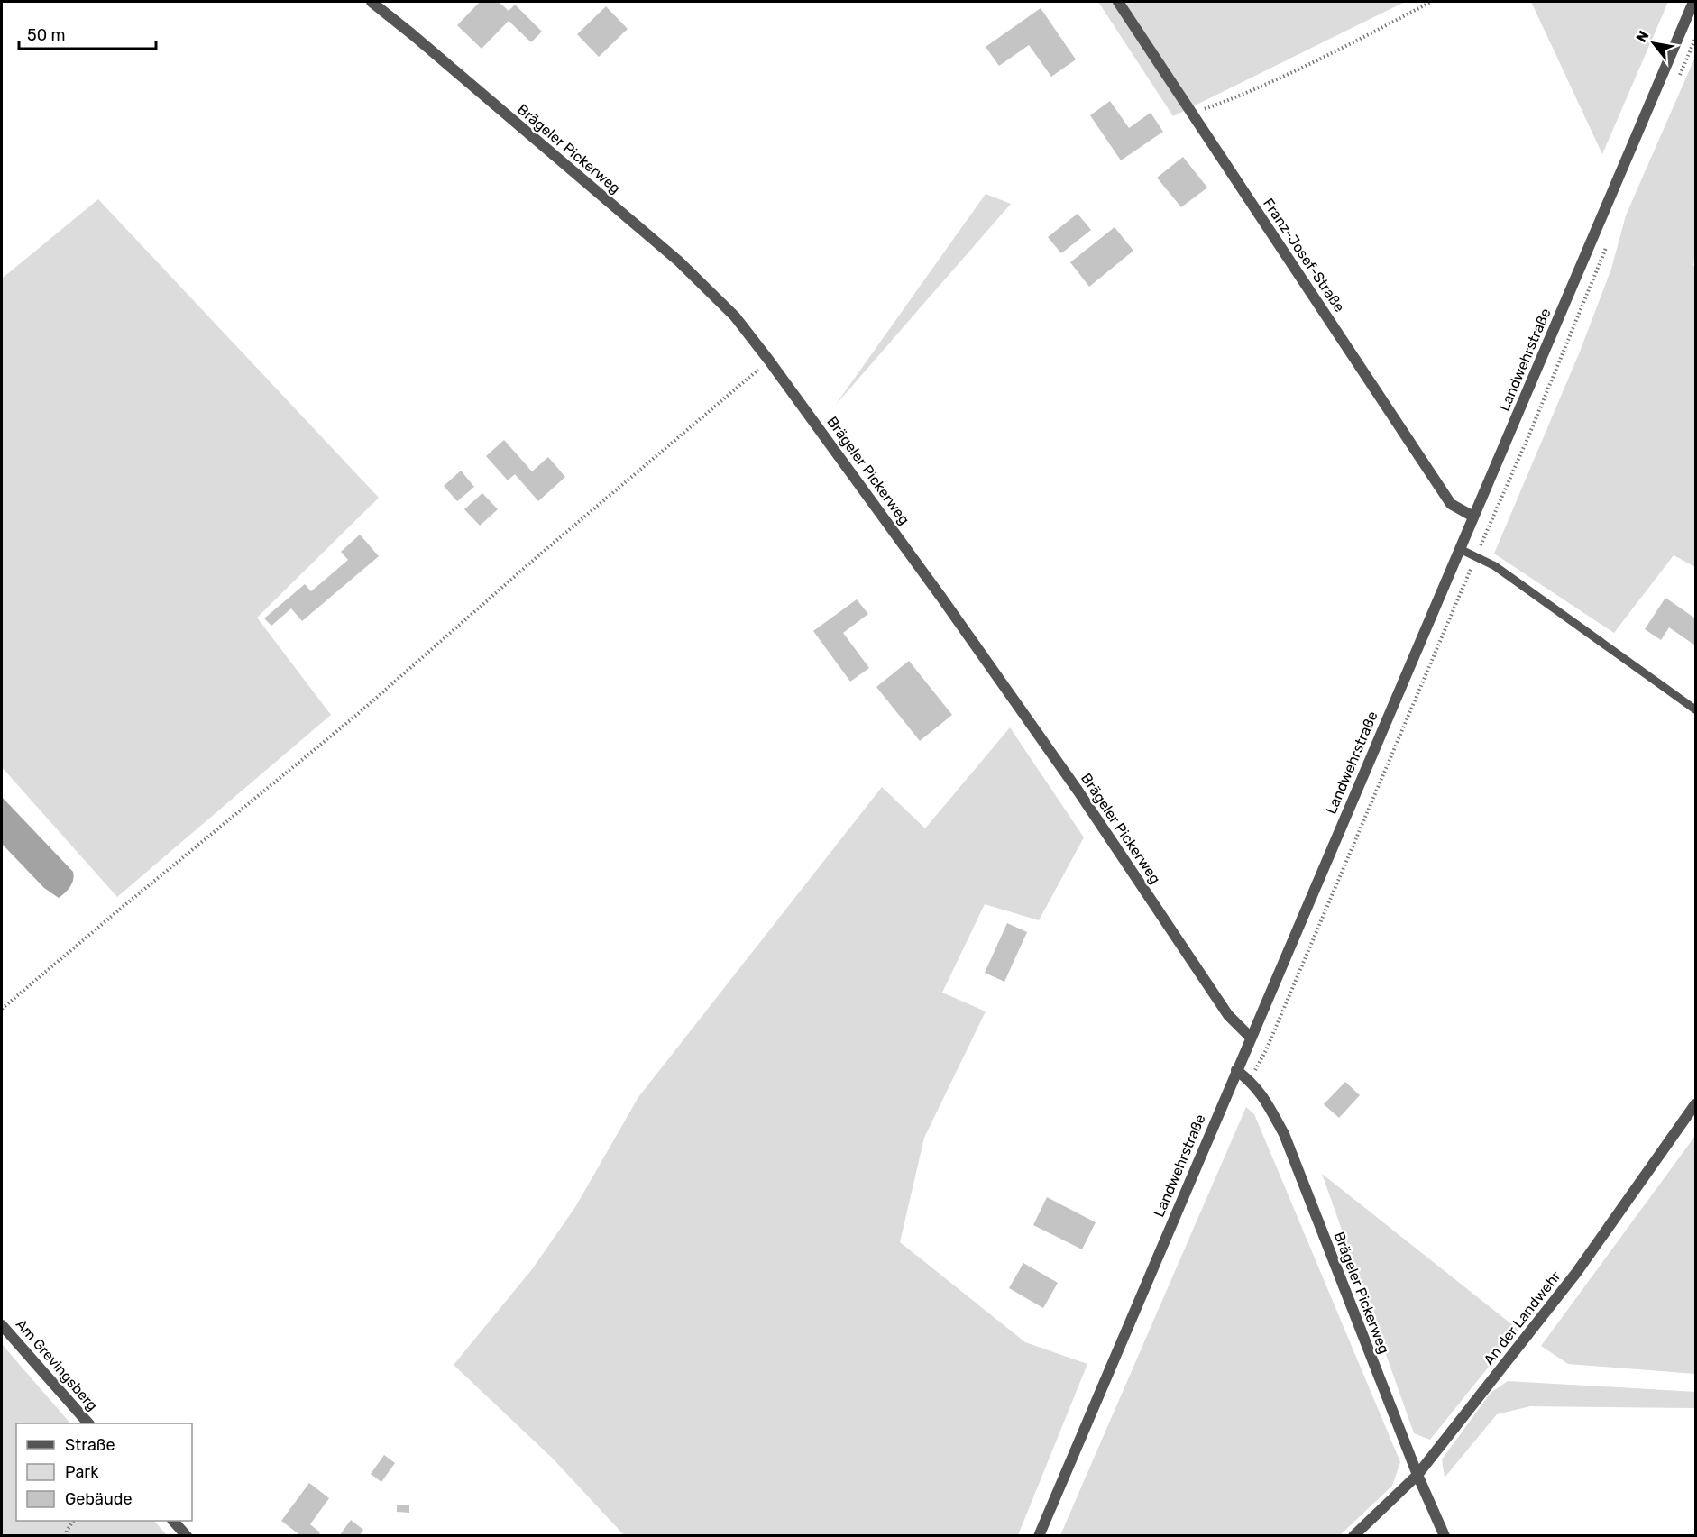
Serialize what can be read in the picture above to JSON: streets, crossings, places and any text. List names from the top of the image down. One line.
{"streets":{"street":["Brägeler Pickerweg","Franz-Josef-Straße","Landwehrstraße","An der Landwehr","Am Grevingsberg"]},"crossings":[["Brägeler Pickerweg","Landwehrstraße"],["Brägeler Pickerweg","An der Landwehr"],["Franz-Josef-Straße","Landwehrstraße"]],"legend":["Straße","Park","Gebäude"],"scale_bar":"50 m","north":"top left"}
